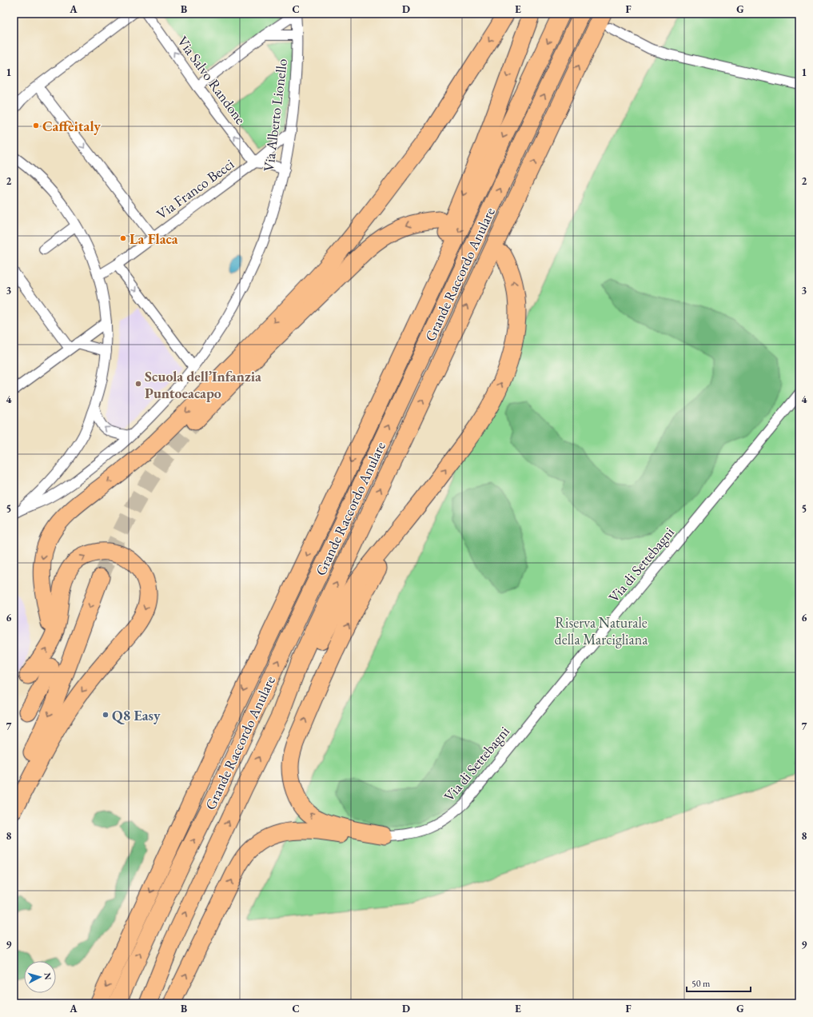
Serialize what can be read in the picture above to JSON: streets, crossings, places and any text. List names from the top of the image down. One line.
{"streets":{"highway":["Grande Raccordo Anulare"],"street":["Via Salvo Randone","Via Alberto Lionello","Via Franco Becci","Via di Settebagni"]},"crossings":[["Via Salvo Randone","Via Franco Becci"],["Via Alberto Lionello","Via Franco Becci"]],"one_way":["Via Salvo Randone"],"parks":["Riserva Naturale della Marcigliana"],"places":["Caffèitaly","La Flaca","Scuola dell’Infanzia Puntoeacapo","Q8 Easy"],"scale_bar":"50 m","north":"right","grid":{"columns":["A","B","C","D","E","F","G"],"rows":["1","2","3","4","5","6","7","8","9"]}}
